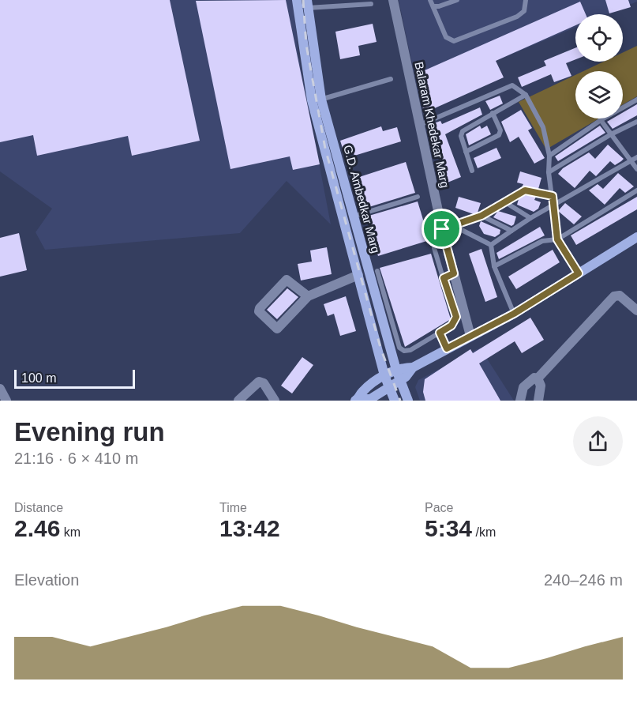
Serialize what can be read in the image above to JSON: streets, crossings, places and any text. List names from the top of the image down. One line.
{"streets":{"main road":["G.D. Ambedkar Marg"],"street":["Balaram Khedekar Marg"]},"scale_bar":"100 m","page":{"scale":"100 m","heading":["Evening run","21:16 · 6 × 410 m"],"stats":[["Distance","2.46 km"],["Time","13:42"],["Pace","5:34 /km"]],"chart":["Elevation","240–246 m"]}}
